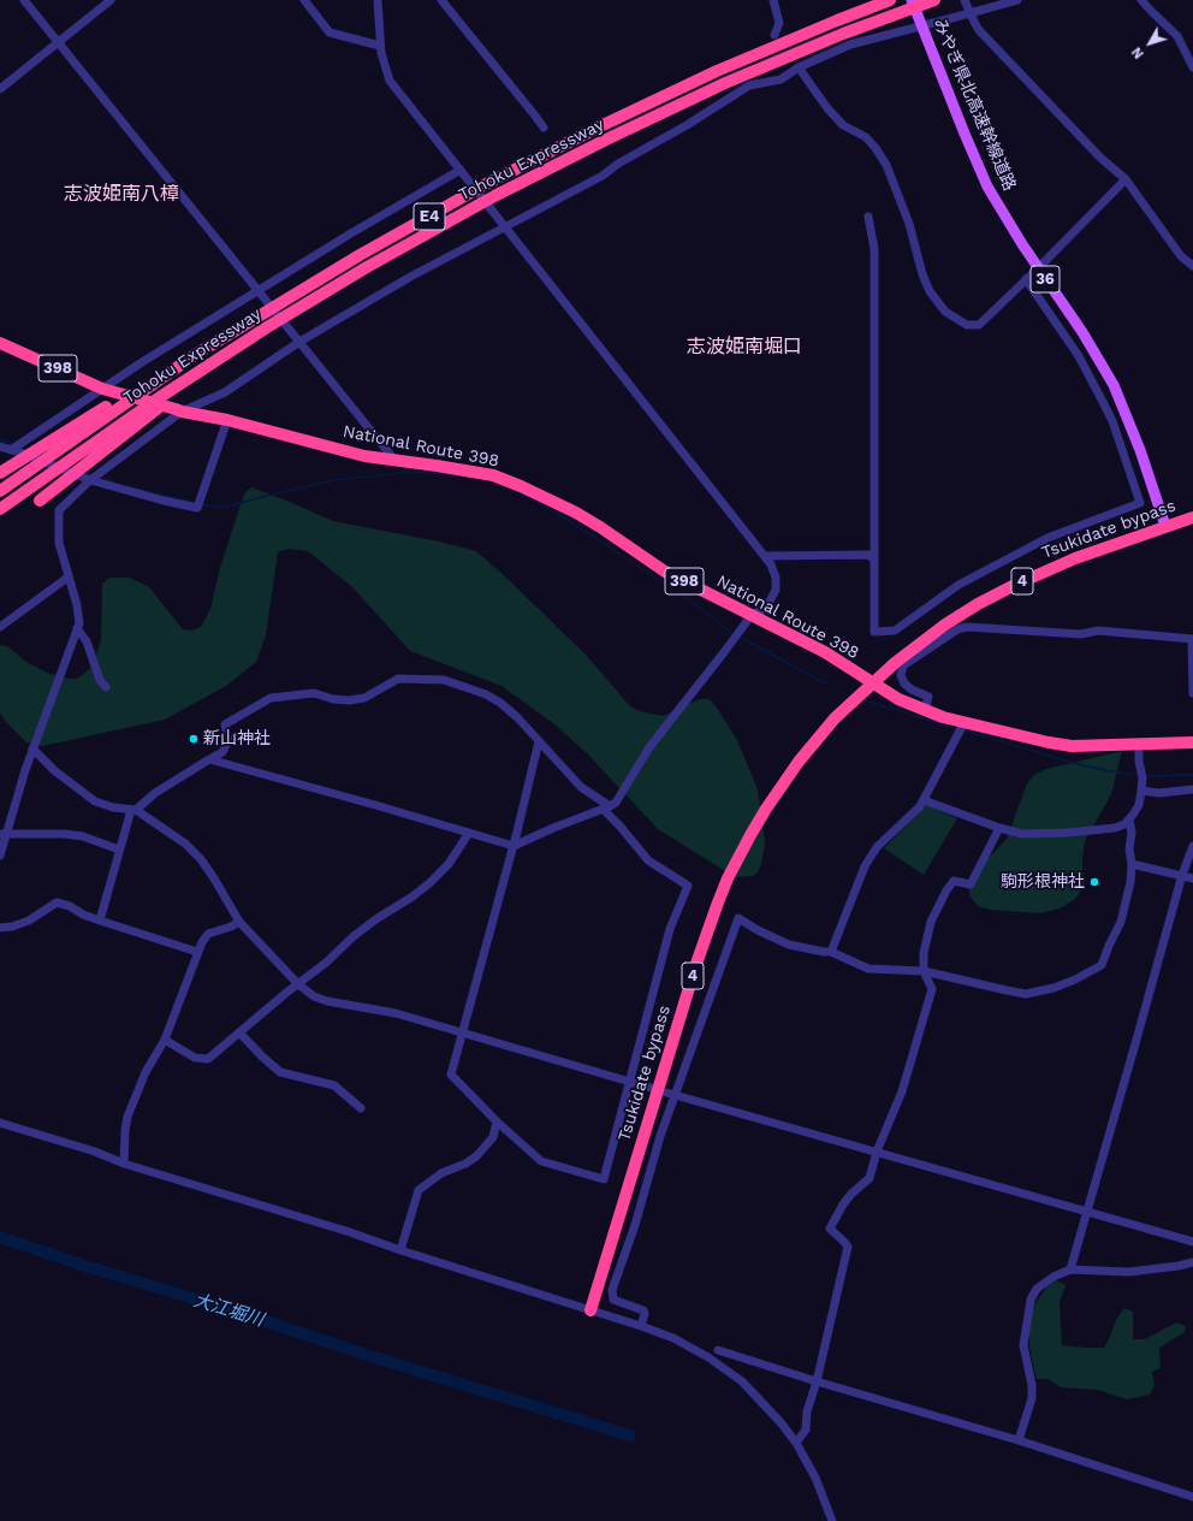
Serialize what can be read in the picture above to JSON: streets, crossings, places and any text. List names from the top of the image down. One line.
{"streets":{"highway":["Tohoku Expressway","E4","398","National Route 398","Tsukidate bypass","4"],"main road":["みやぎ県北高速幹線道路","36"]},"crossings":[["みやぎ県北高速幹線道路","Tsukidate bypass"],["National Route 398","Tsukidate bypass"]],"districts":["志波姫南八樟","志波姫南堀口"],"water":["大江堀川"],"places":["新山神社","駒形根神社"],"north":"bottom left"}
